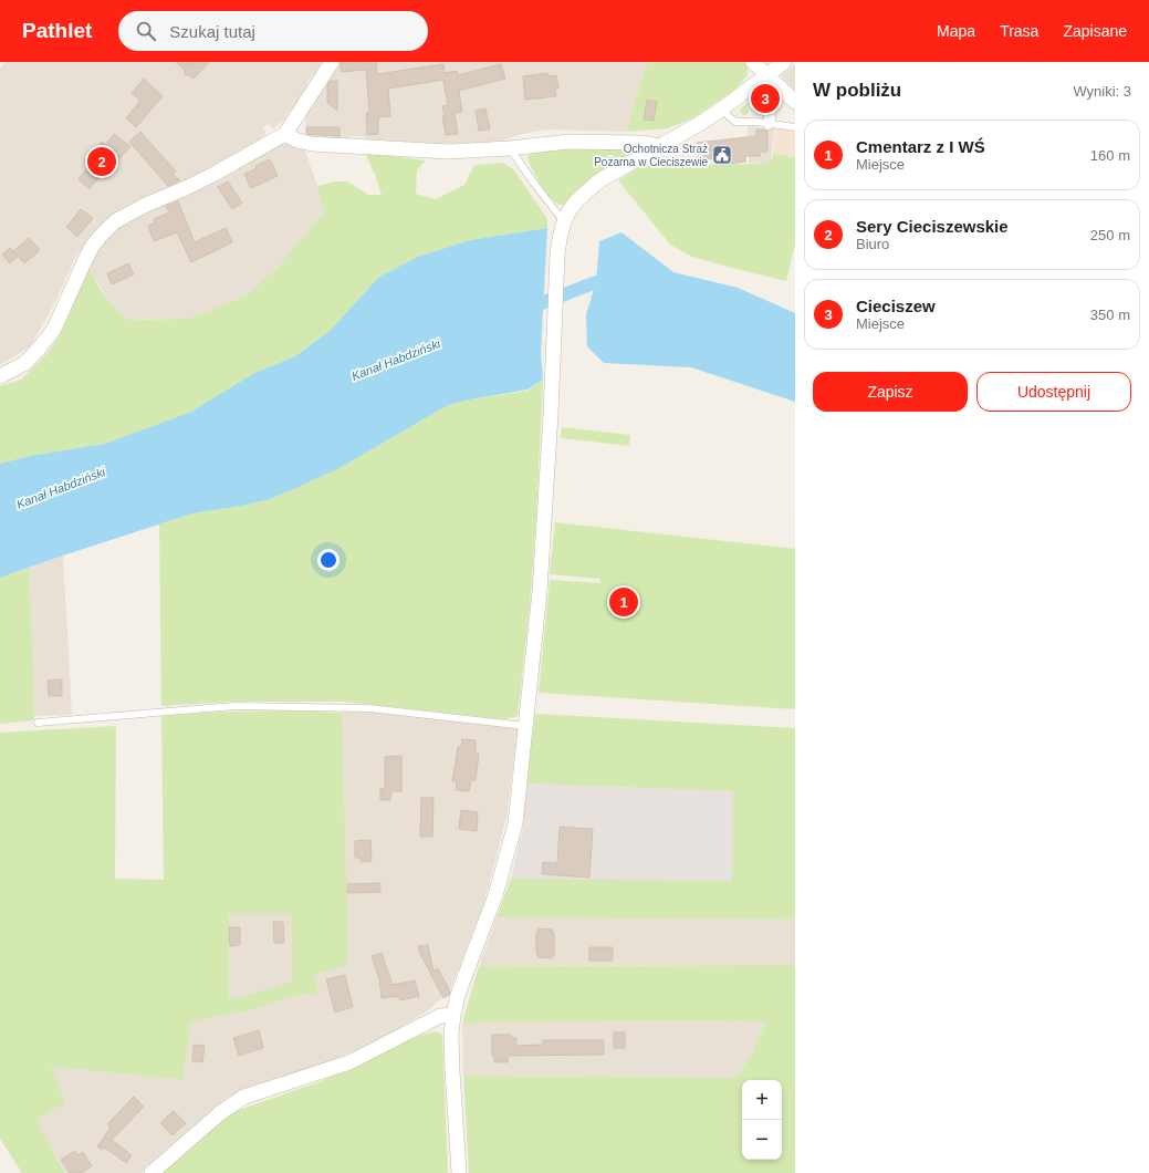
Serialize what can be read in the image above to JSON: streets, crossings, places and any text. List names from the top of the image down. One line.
{"water":["Kanał Habdziński"],"places":{"public building":["Ochotnicza Straż Pożarna w Cieciszewie"]},"page":{"header":"Pathlet","search":"Szukaj tutaj","nav":["Mapa","Trasa","Zapisane"],"heading":["W pobliżu","Wyniki: 3"],"pins":["3","2","1"],"list":[{"mark":"1","name":"Cmentarz z I WŚ","note":"Miejsce","value":"160 m"},{"mark":"2","name":"Sery Cieciszewskie","note":"Biuro","value":"250 m"},{"mark":"3","name":"Cieciszew","note":"Miejsce","value":"350 m"}],"buttons":["Zapisz","Udostępnij"],"map_buttons":["+","−"]}}
